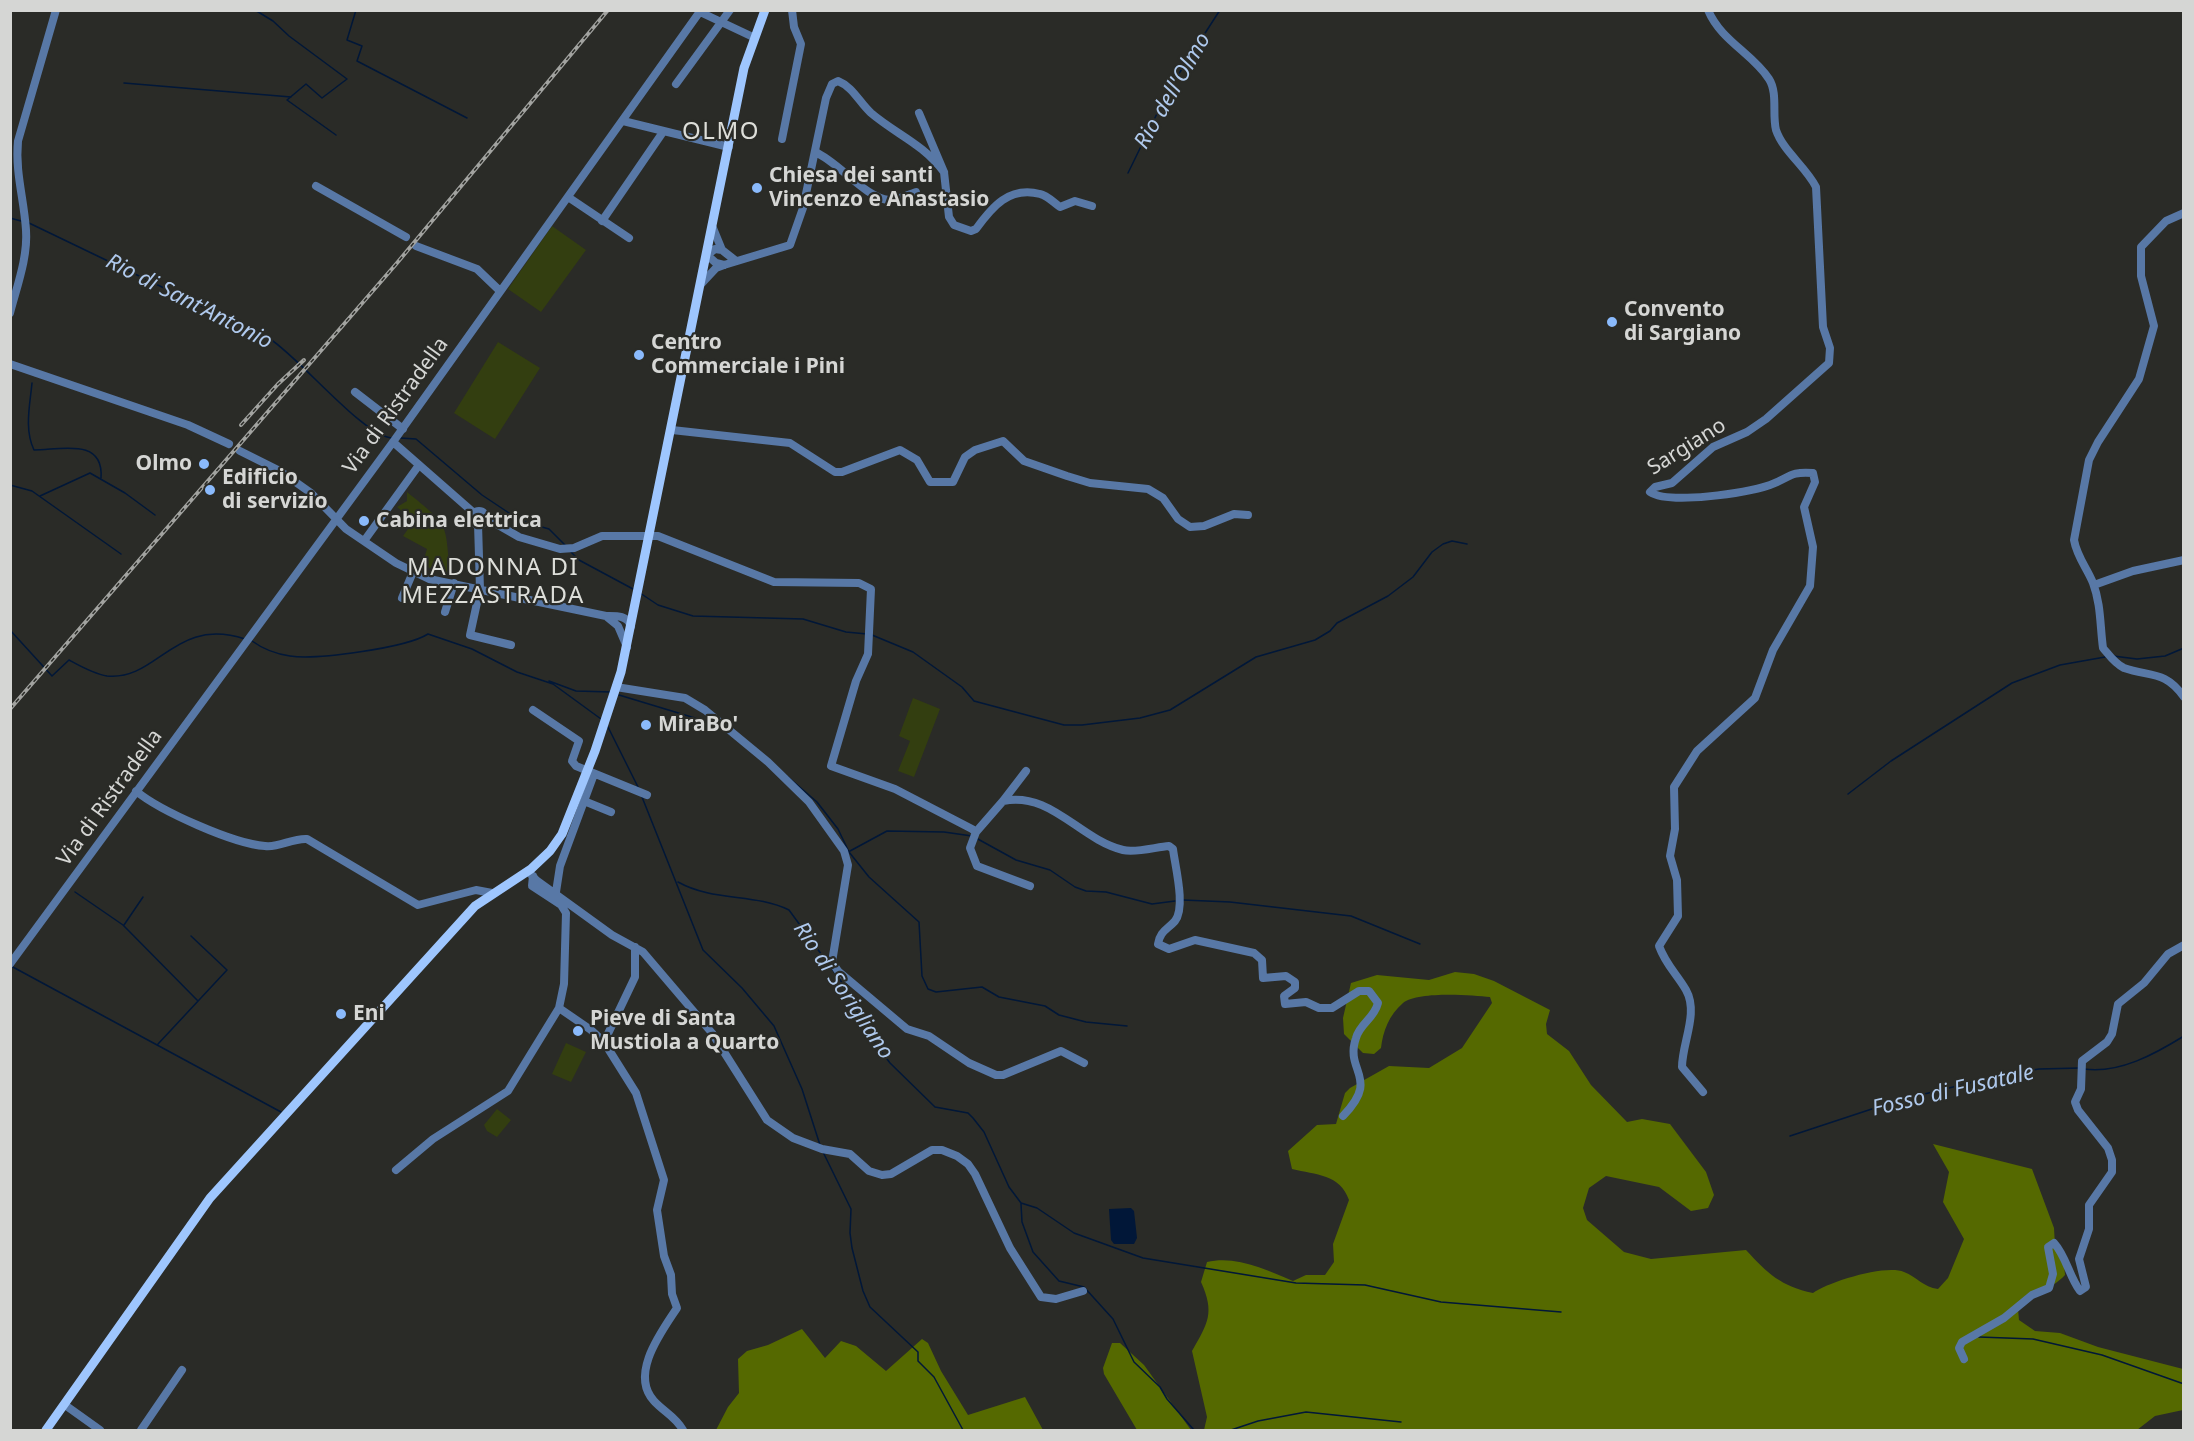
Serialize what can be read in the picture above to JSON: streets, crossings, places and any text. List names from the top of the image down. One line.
{"streets":{"street":["Via di Ristradella","Sargiano"]},"districts":["OLMO","MADONNA DI MEZZASTRADA"],"water":["Rio dell'Olmo","Rio di Sant'Antonio","Rio di Sorigliano","Fosso di Fusatale"],"places":["Chiesa dei santi Vincenzo e Anastasio","Convento di Sargiano","Centro Commerciale i Pini","Olmo","Edificio di servizio","Cabina elettrica","MiraBo'","Eni","Pieve di Santa Mustiola a Quarto"]}
